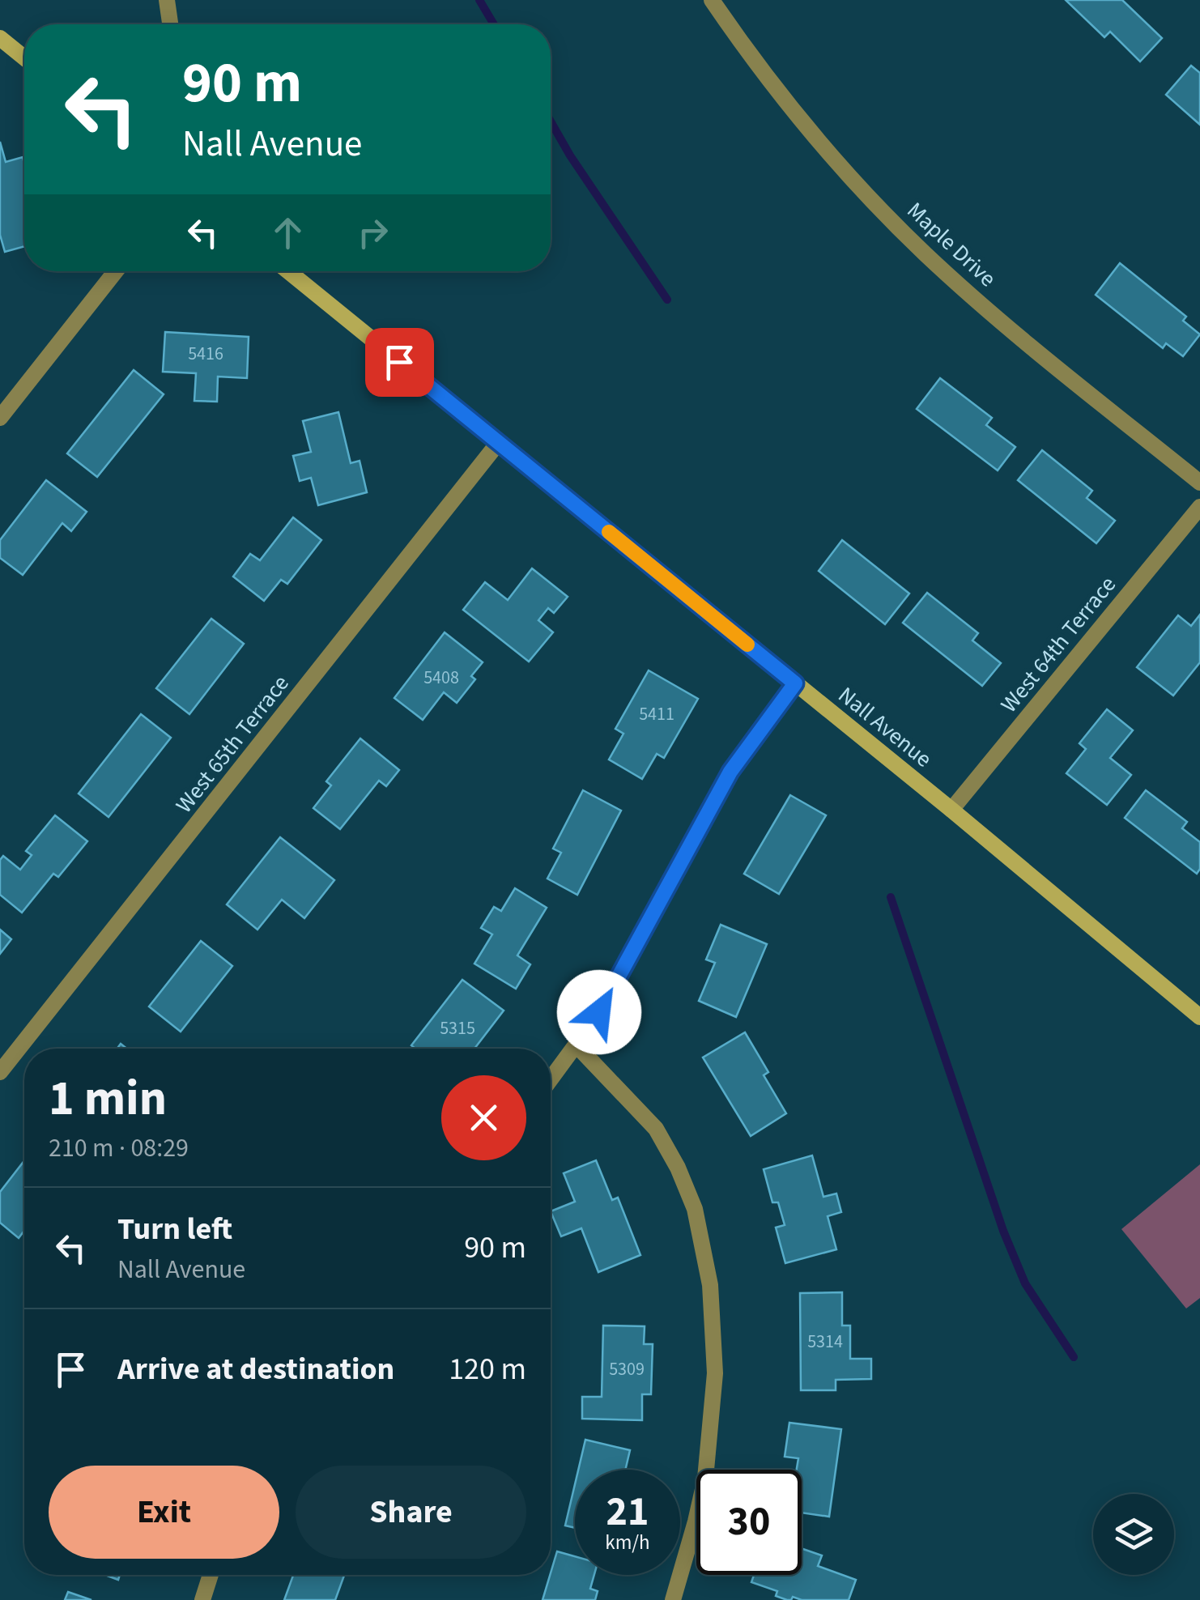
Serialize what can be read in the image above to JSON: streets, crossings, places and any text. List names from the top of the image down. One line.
{"streets":{"main road":["Nall Avenue"],"street":["Maple Drive","West 64th Terrace","West 65th Terrace"]},"crossings":[["West 64th Terrace","Nall Avenue"],["Nall Avenue","West 65th Terrace"]],"house_numbers":["5416","5408","5411","5315","5314","5309"],"page":{"turn":["90 m","Nall Avenue"],"heading":["1 min","210 m · 08:29"],"list":[{"name":"Turn left","note":"Nall Avenue","value":"90 m"},{"name":"Arrive at destination","value":"120 m"}],"buttons":["Exit","Share"],"speed":"21 km/h","limit":"30"}}
